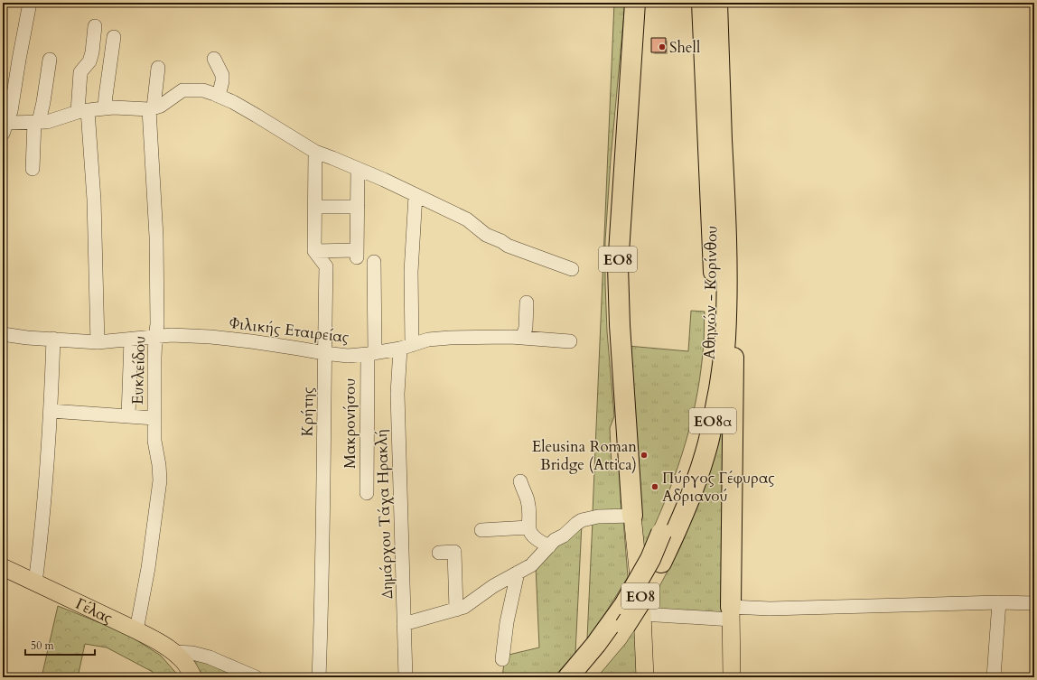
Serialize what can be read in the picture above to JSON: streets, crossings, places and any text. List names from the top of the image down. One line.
{"streets":{"highway":["ΕΟ8","Αθηνών - Κορίνθου","ΕΟ8α"],"main road":["Γέλας"],"street":["Φιλικής Εταιρείας","Ευκλείδου","Κρήτης","Μακρονήσου","Δημάρχου Τάχα Ηρακλή"]},"crossings":[["Φιλικής Εταιρείας","Ευκλείδου"],["Φιλικής Εταιρείας","Κρήτης"],["Φιλικής Εταιρείας","Μακρονήσου"],["Φιλικής Εταιρείας","Δημάρχου Τάχα Ηρακλή"],["Ευκλείδου","Γέλας"]],"places":["Shell","Eleusina Roman Bridge (Attica)","Πύργος Γέφυρας Αδριανού"],"scale_bar":"50 m"}
